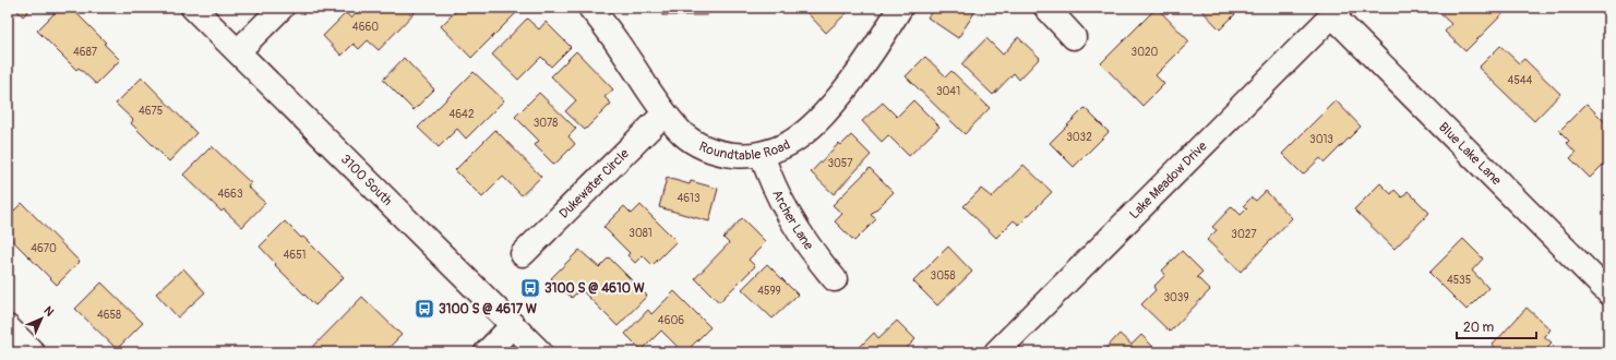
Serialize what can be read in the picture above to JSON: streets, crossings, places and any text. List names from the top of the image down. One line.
{"streets":{"street":["Roundtable Road","Blue Lake Lane","3100 South","Lake Meadow Drive","Dukewater Circle","Archer Lane"]},"crossings":[["Roundtable Road","Dukewater Circle"],["Roundtable Road","Archer Lane"],["Blue Lake Lane","Lake Meadow Drive"]],"places":{"bus stop":["3100 S @ 4610 W","3100 S @ 4617 W"]},"house_numbers":["4660","4687","3020","4544","3041","4675","4642","3078","3032","3013","3057","4663","4613","3081","3027","4670","4651","3058","4535","4599","3039","4658","4606"],"scale_bar":"20 m","north":"top right"}
